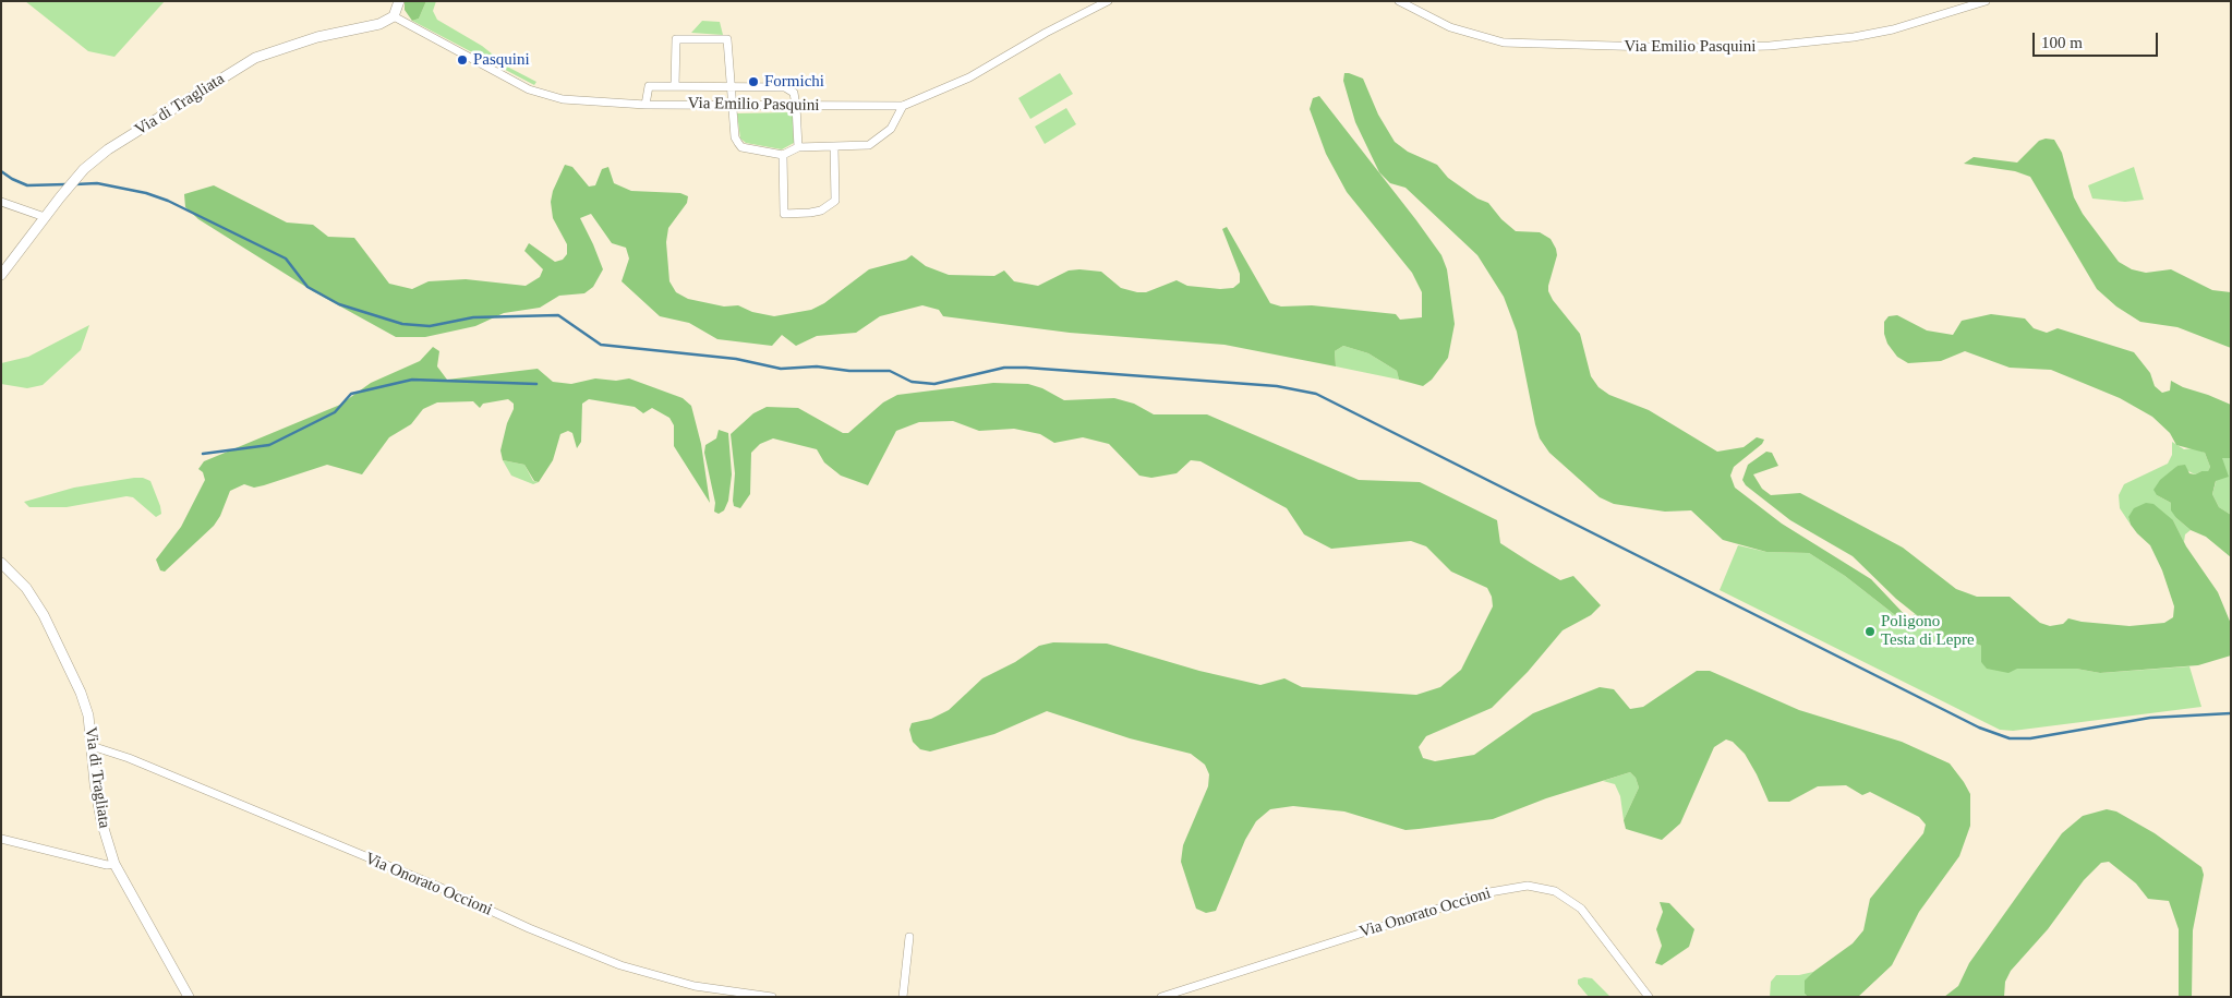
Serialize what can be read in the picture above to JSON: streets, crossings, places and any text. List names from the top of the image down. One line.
{"streets":{"street":["Via Emilio Pasquini","Via di Tragliata","Via Onorato Occioni"]},"crossings":[["Via Emilio Pasquini","Via di Tragliata"],["Via di Tragliata","Via Onorato Occioni"]],"places":["Pasquini","Formichi","Poligono Testa di Lepre"],"scale_bar":"100 m"}
